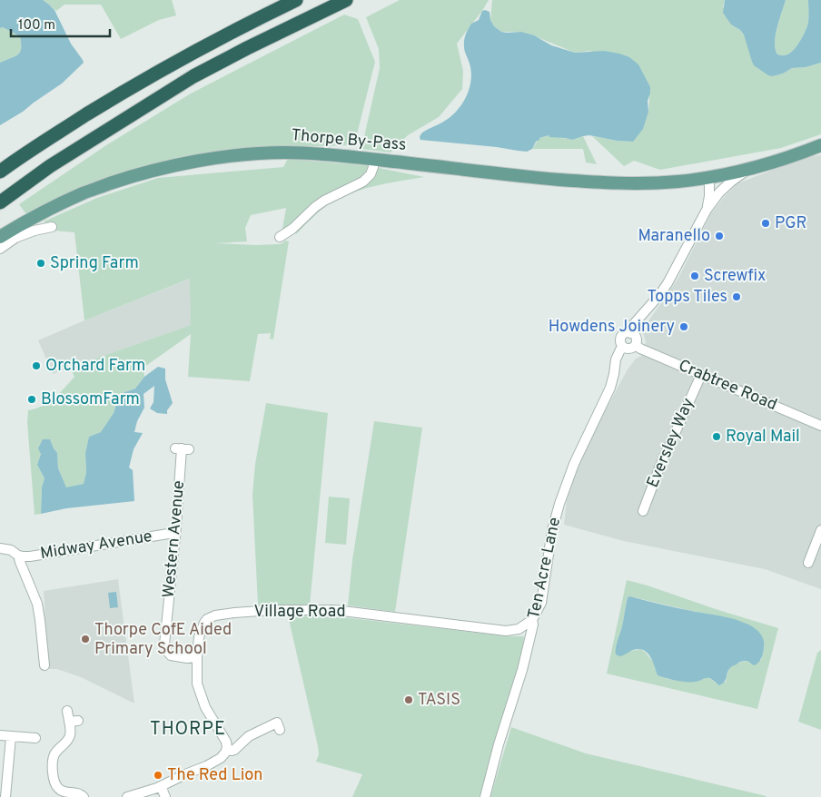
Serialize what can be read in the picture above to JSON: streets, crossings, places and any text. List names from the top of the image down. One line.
{"streets":{"main road":["Thorpe By-Pass"],"street":["Crabtree Road","Eversley Way","Western Avenue","Midway Avenue","Ten Acre Lane","Village Road"]},"crossings":[["Crabtree Road","Eversley Way"],["Crabtree Road","Ten Acre Lane"],["Western Avenue","Midway Avenue"],["Western Avenue","Village Road"],["Ten Acre Lane","Village Road"]],"districts":["THORPE"],"places":["PGR","Maranello","Spring Farm","Screwfix","Topps Tiles","Howdens Joinery","Orchard Farm","BlossomFarm","Royal Mail","Thorpe CofE Aided Primary School","TASIS","The Red Lion"],"scale_bar":"100 m"}
